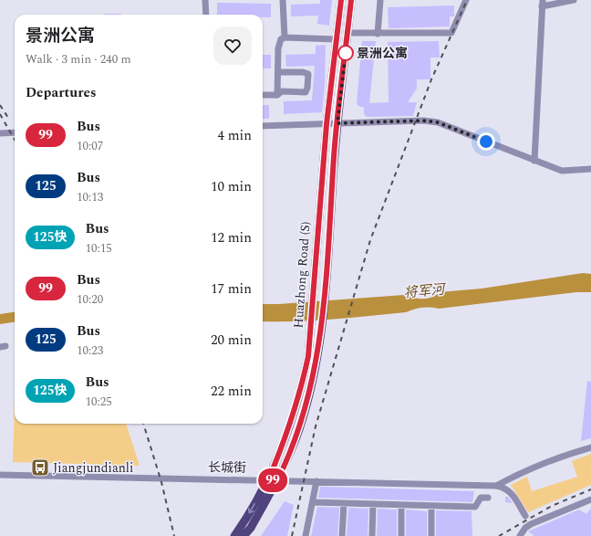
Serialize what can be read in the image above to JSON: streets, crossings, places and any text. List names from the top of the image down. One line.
{"streets":{"main road":["Huazhong Road (S)"],"street":["长城街"]},"crossings":[["Huazhong Road (S)","长城街"]],"water":["将军河"],"places":{"other":["景洲公寓"],"bus stop":["Jiangjundianli"]},"lines":["bus line 99"],"page":{"on_map":"99","heading":[["景洲公寓","Walk · 3 min · 240 m"],"Departures"],"list":[{"mark":"99","name":"Bus","note":"10:07","value":"4 min"},{"mark":"125","name":"Bus","note":"10:13","value":"10 min"},{"mark":"125快","name":"Bus","note":"10:15","value":"12 min"},{"mark":"99","name":"Bus","note":"10:20","value":"17 min"},{"mark":"125","name":"Bus","note":"10:23","value":"20 min"},{"mark":"125快","name":"Bus","note":"10:25","value":"22 min"}]}}
